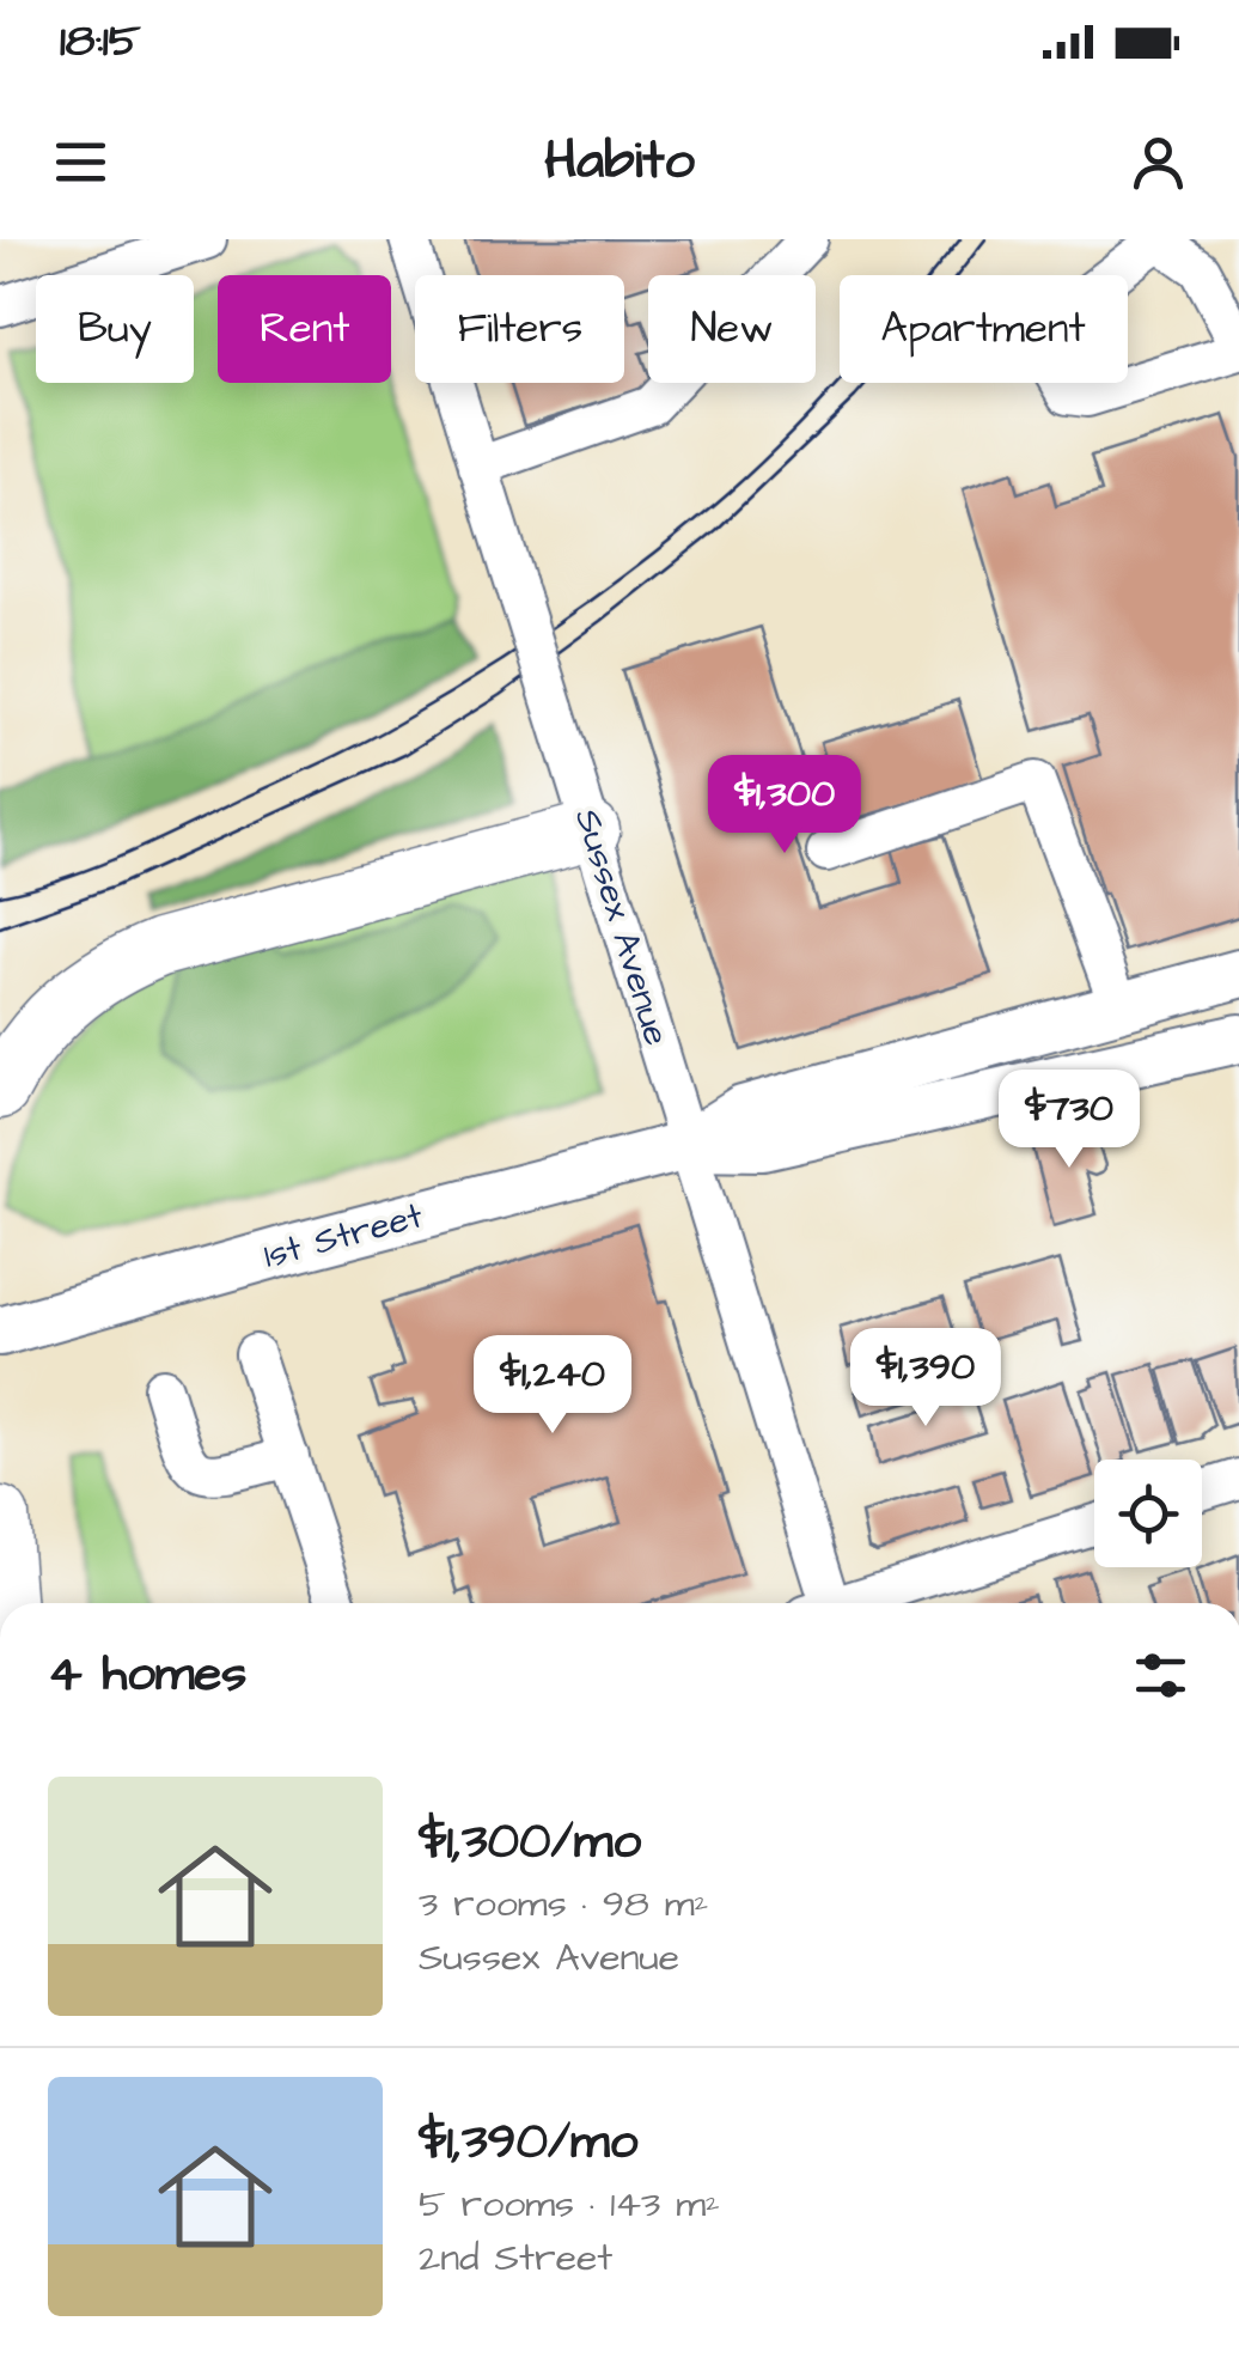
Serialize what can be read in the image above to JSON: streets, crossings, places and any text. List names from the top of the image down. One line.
{"streets":{"main road":["1st Street"],"street":["Sussex Avenue"]},"crossings":[["Sussex Avenue","1st Street"]],"page":{"status":"18:15","header":"Habito","chip":["Buy","Rent","Filters","New","Apartment"],"price":["$1,300","$730","$1,390","$1,240"],"heading":"4 homes","list":[{"name":"$1,300/mo","note":"3 rooms · 98 m² · Sussex Avenue"},{"name":"$1,390/mo","note":"5 rooms · 143 m² · 2nd Street"}]}}
